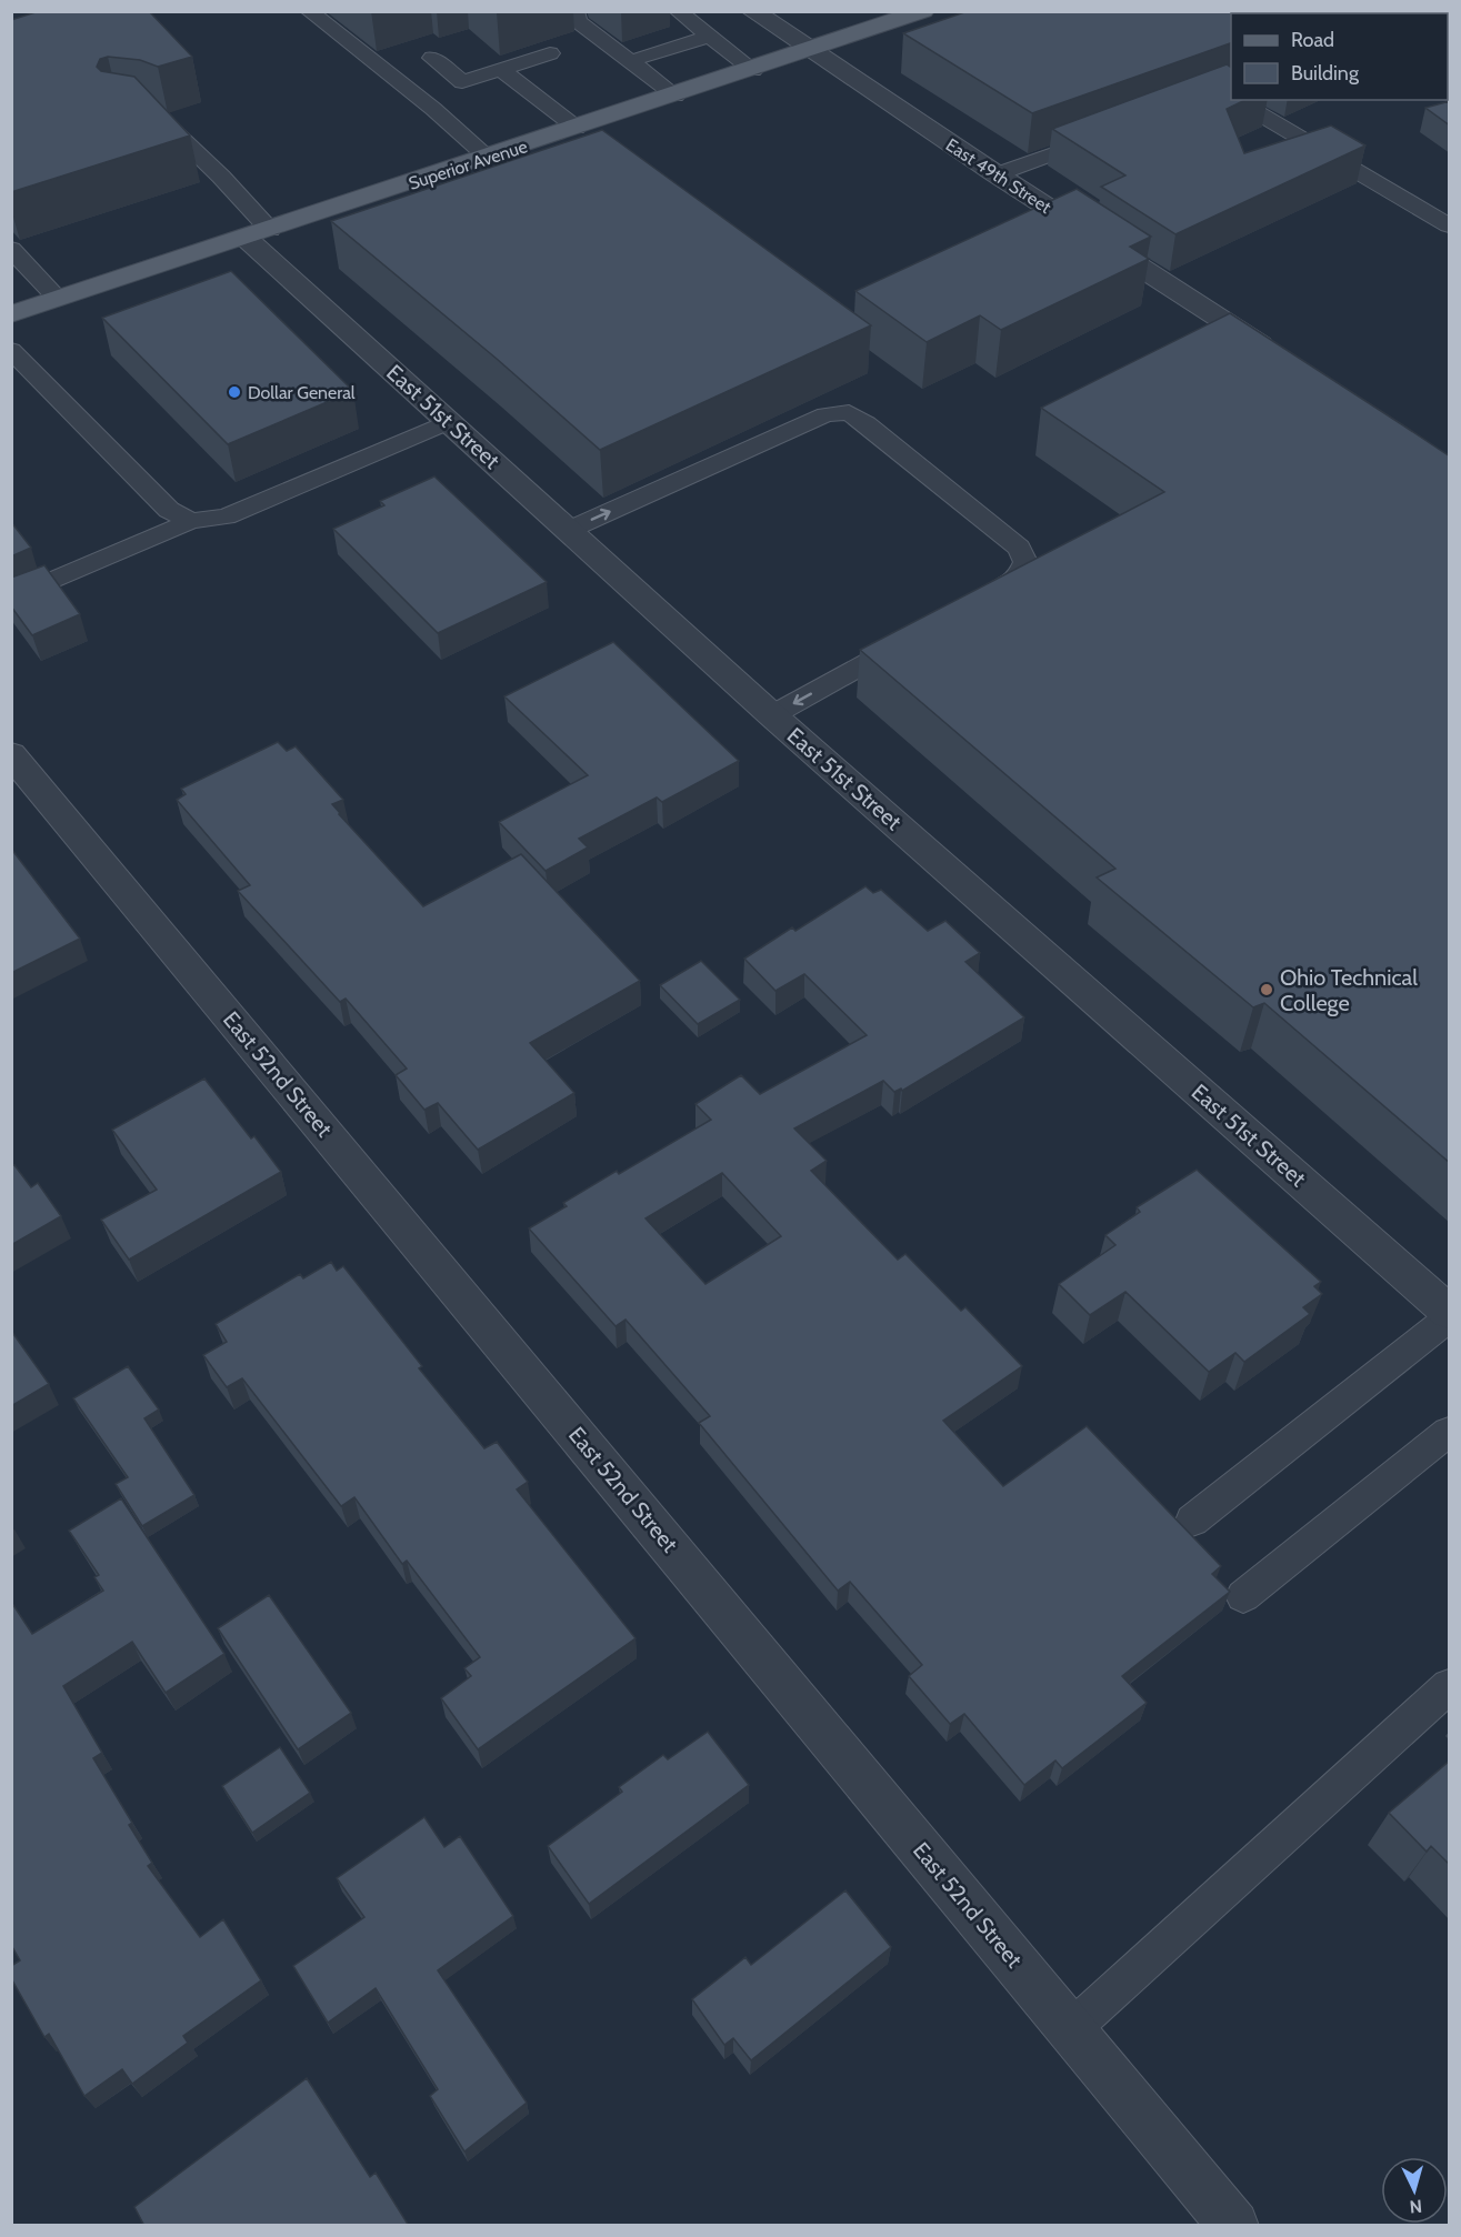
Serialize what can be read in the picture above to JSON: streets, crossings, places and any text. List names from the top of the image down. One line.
{"streets":{"main road":["Superior Avenue"],"street":["East 49th Street","East 51st Street","East 52nd Street"]},"crossings":[["Superior Avenue","East 49th Street"],["Superior Avenue","East 51st Street"]],"places":["Dollar General","Ohio Technical College"],"legend":["Road","Building"],"north":"bottom"}
